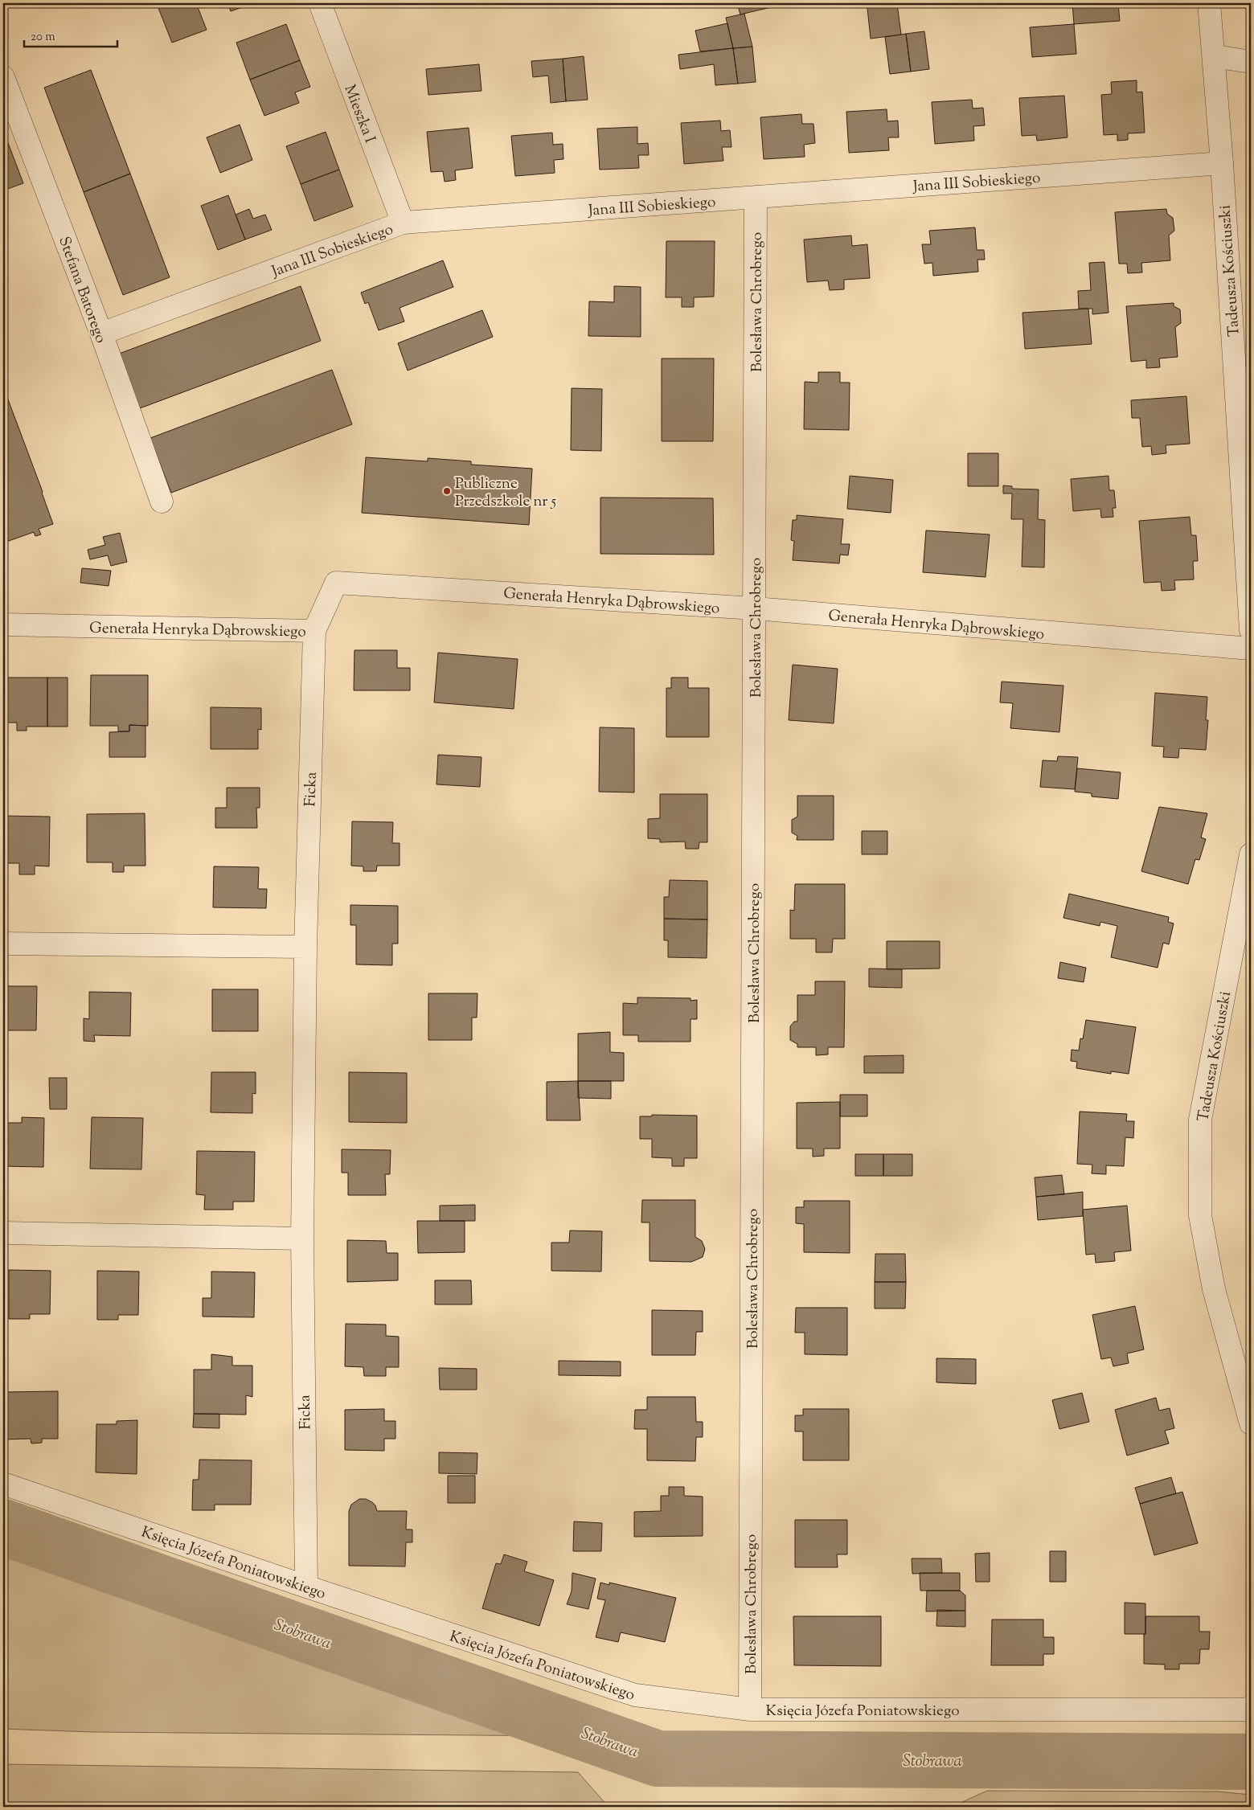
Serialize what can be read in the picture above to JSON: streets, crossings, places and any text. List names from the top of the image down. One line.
{"streets":{"street":["Mieszka I","Jana III Sobieskiego","Tadeusza Kościuszki","Stefana Batorego","Bolesława Chrobrego","Generała Henryka Dąbrowskiego","Ficka","Księcia Józefa Poniatowskiego"]},"crossings":[["Mieszka I","Jana III Sobieskiego"],["Jana III Sobieskiego","Tadeusza Kościuszki"],["Jana III Sobieskiego","Stefana Batorego"],["Jana III Sobieskiego","Bolesława Chrobrego"],["Bolesława Chrobrego","Generała Henryka Dąbrowskiego"],["Bolesława Chrobrego","Księcia Józefa Poniatowskiego"],["Generała Henryka Dąbrowskiego","Ficka"],["Ficka","Księcia Józefa Poniatowskiego"]],"water":["Stobrawa"],"places":["Publiczne Przedszkole nr 5"],"scale_bar":"20 m"}
